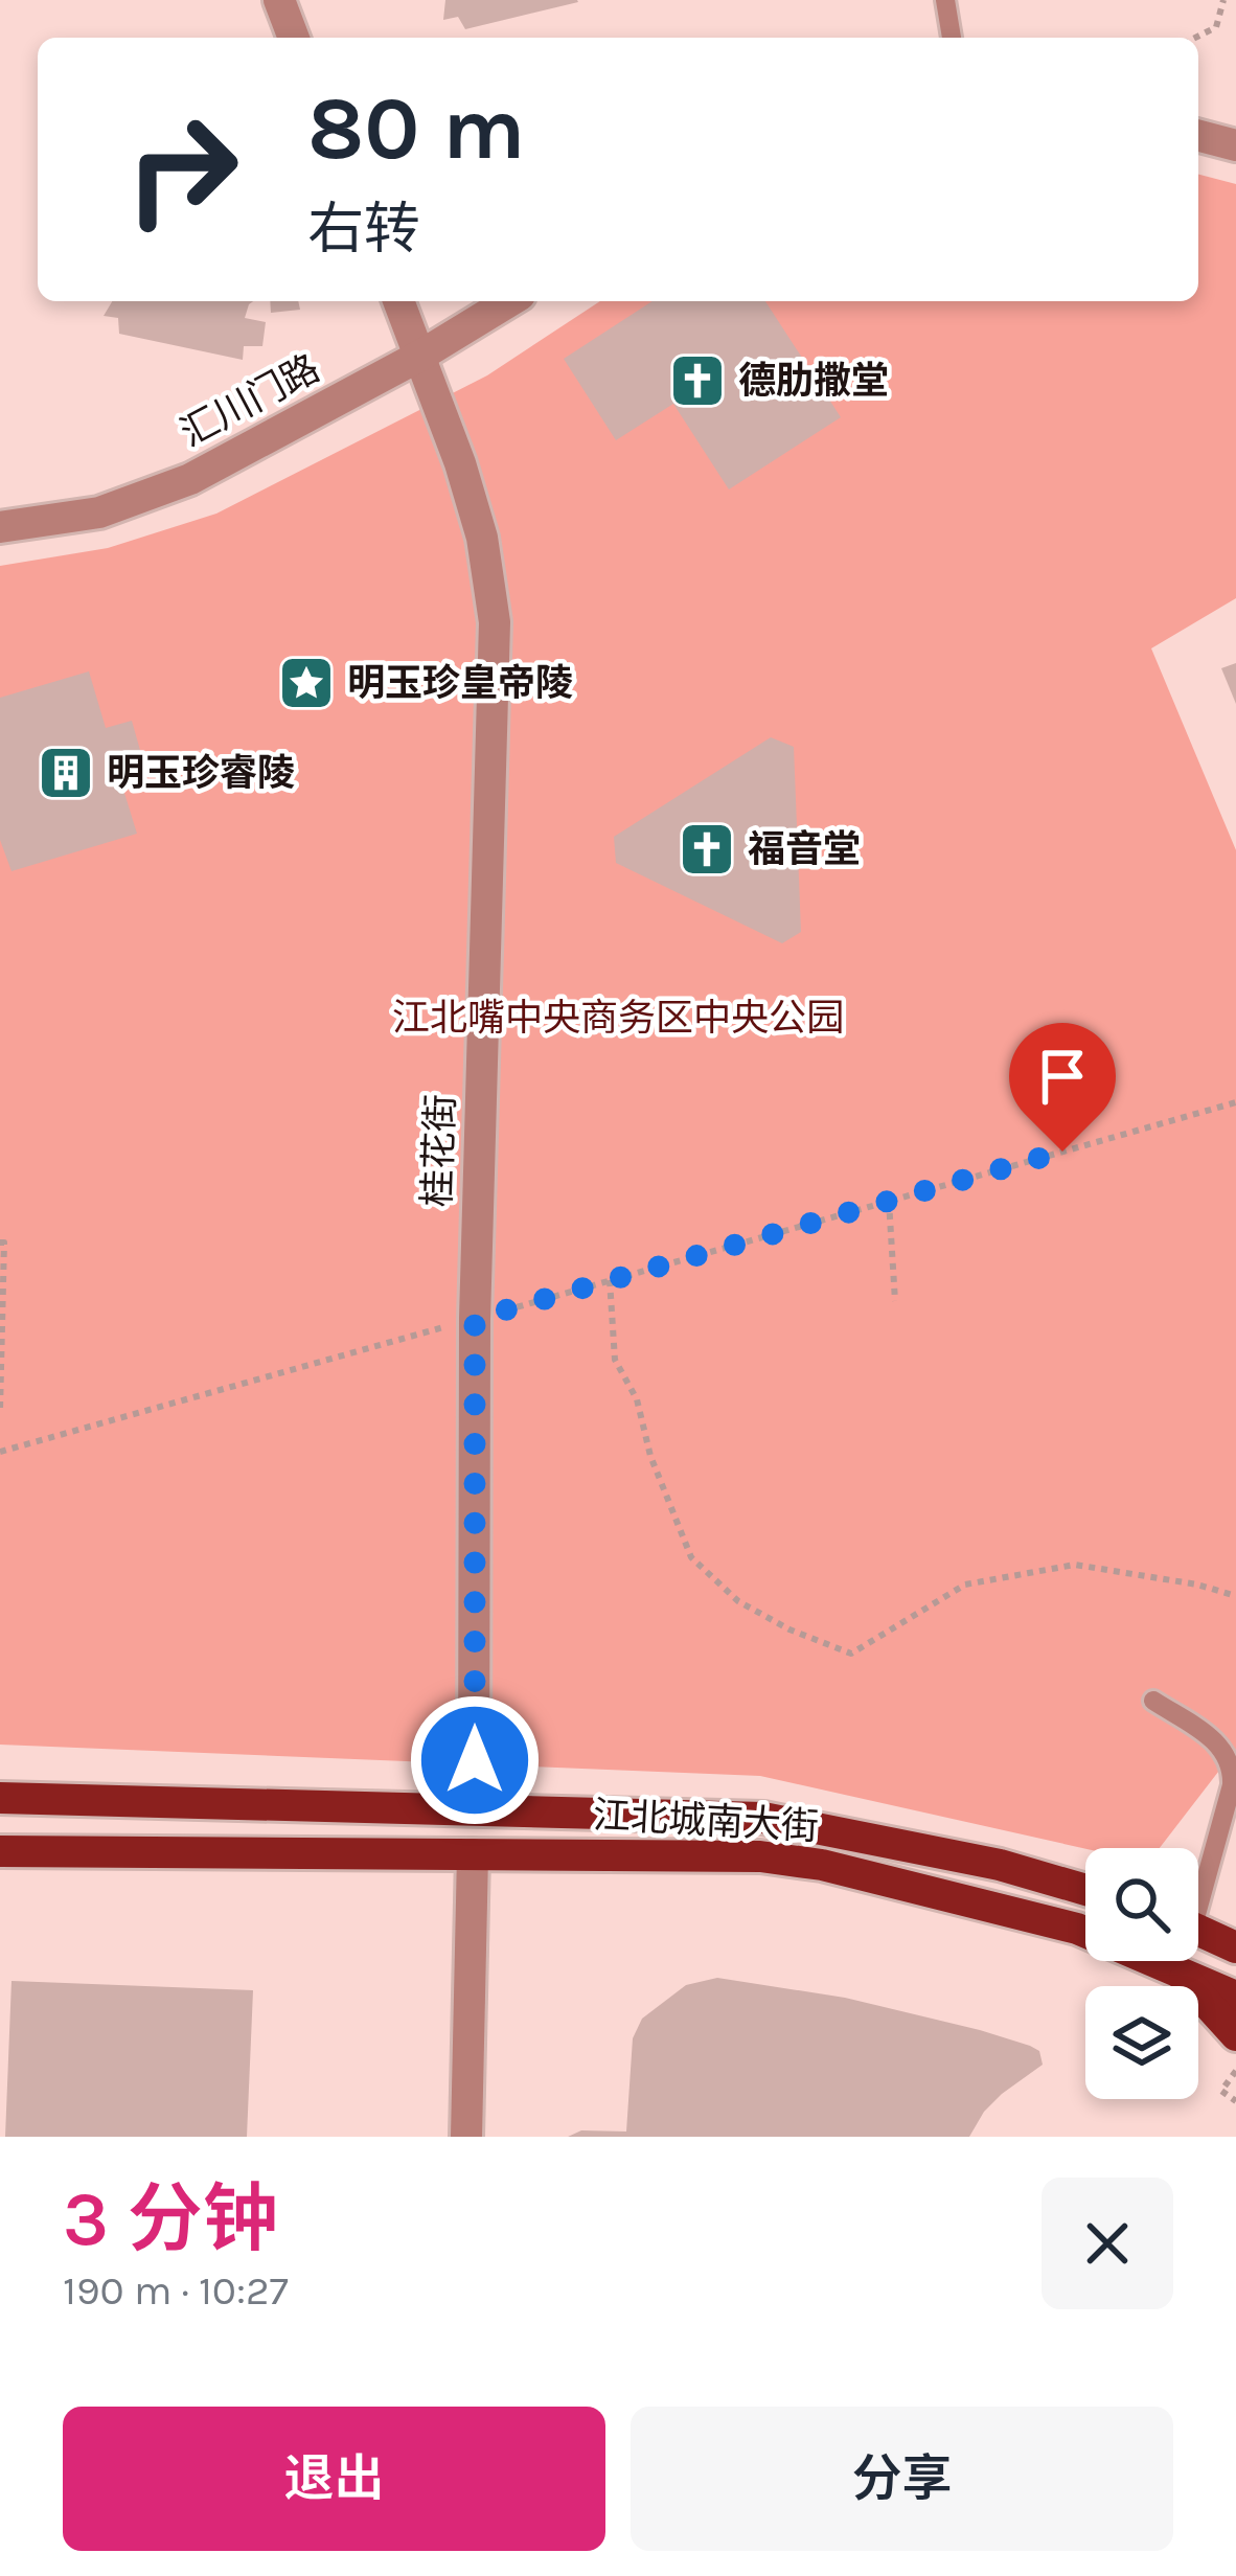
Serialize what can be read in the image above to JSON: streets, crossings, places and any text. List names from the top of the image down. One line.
{"streets":{"main road":["江北城南大街"],"street":["汇川门路","桂花街"]},"crossings":[["汇川门路","桂花街"],["桂花街","江北城南大街"]],"parks":["江北嘴中央商务区中央公园"],"places":{"church":["德肋撒堂","福音堂"],"place":["明玉珍皇帝陵"],"building":["明玉珍睿陵"]},"page":{"turn":["80 m","右转"],"heading":["3 分钟","190 m · 10:27"],"buttons":["退出","分享"]}}
